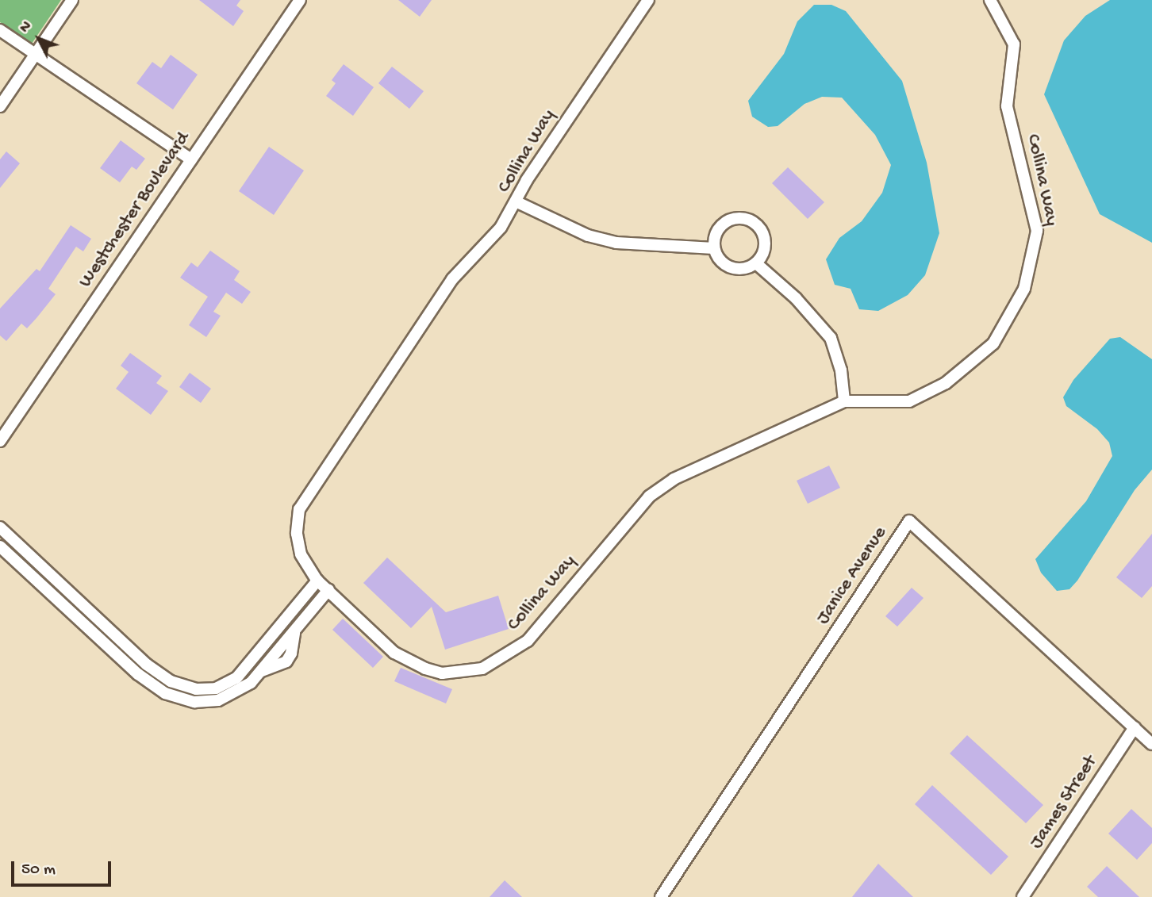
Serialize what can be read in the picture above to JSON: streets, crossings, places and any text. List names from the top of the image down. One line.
{"streets":{"street":["Collina Way","Westchester Boulevard","Janice Avenue","James Street"]},"crossings":[["Janice Avenue","James Street"]],"scale_bar":"50 m","north":"top left"}
